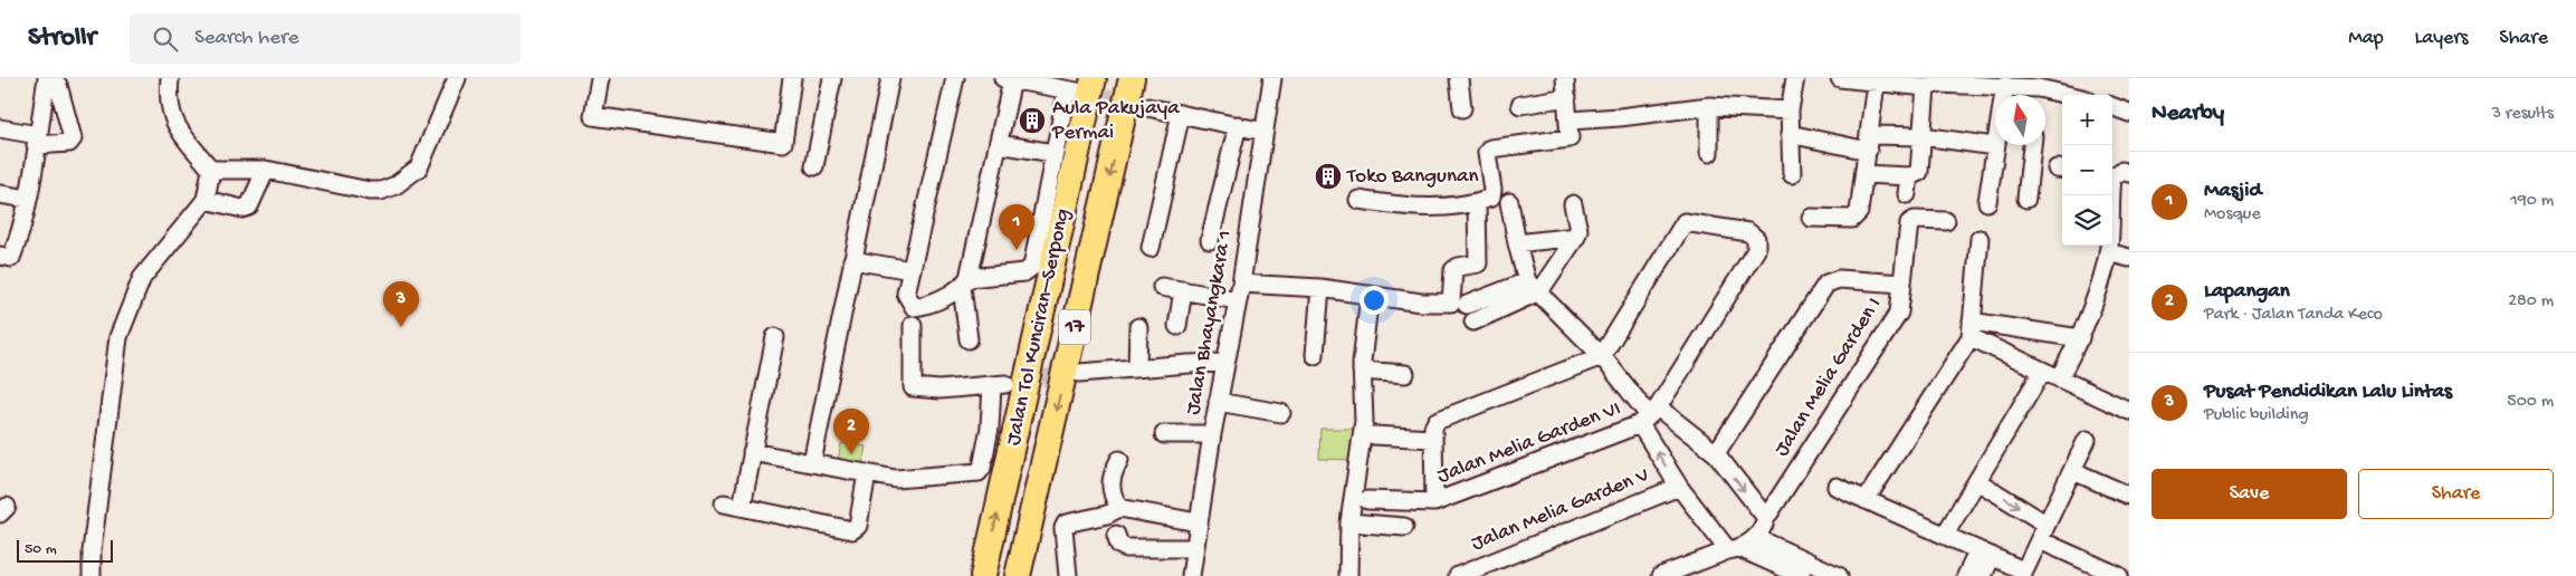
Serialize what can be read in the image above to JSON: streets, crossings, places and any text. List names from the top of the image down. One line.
{"streets":{"highway":["Jalan Tol Kunciran–Serpong","17"],"street":["Jalan Bhayangkara 1","Jalan Melia Garden I","Jalan Melia Garden VI","Jalan Melia Garden V"]},"places":{"building":["Aula Pakujaya Permai","Toko Bangunan"]},"scale_bar":"50 m","north":"top","page":{"header":"Strollr","search":"Search here","nav":["Map","Layers","Share"],"heading":["Nearby","3 results"],"map_buttons":["+","−"],"list":[{"mark":"1","name":"Masjid","note":"Mosque","value":"190 m"},{"mark":"2","name":"Lapangan","note":"Park · Jalan Tanda Keco","value":"280 m"},{"mark":"3","name":"Pusat Pendidikan Lalu Lintas","note":"Public building","value":"500 m"}],"pins":["1","3","2"],"buttons":["Save","Share"],"scale":"50 m"}}
